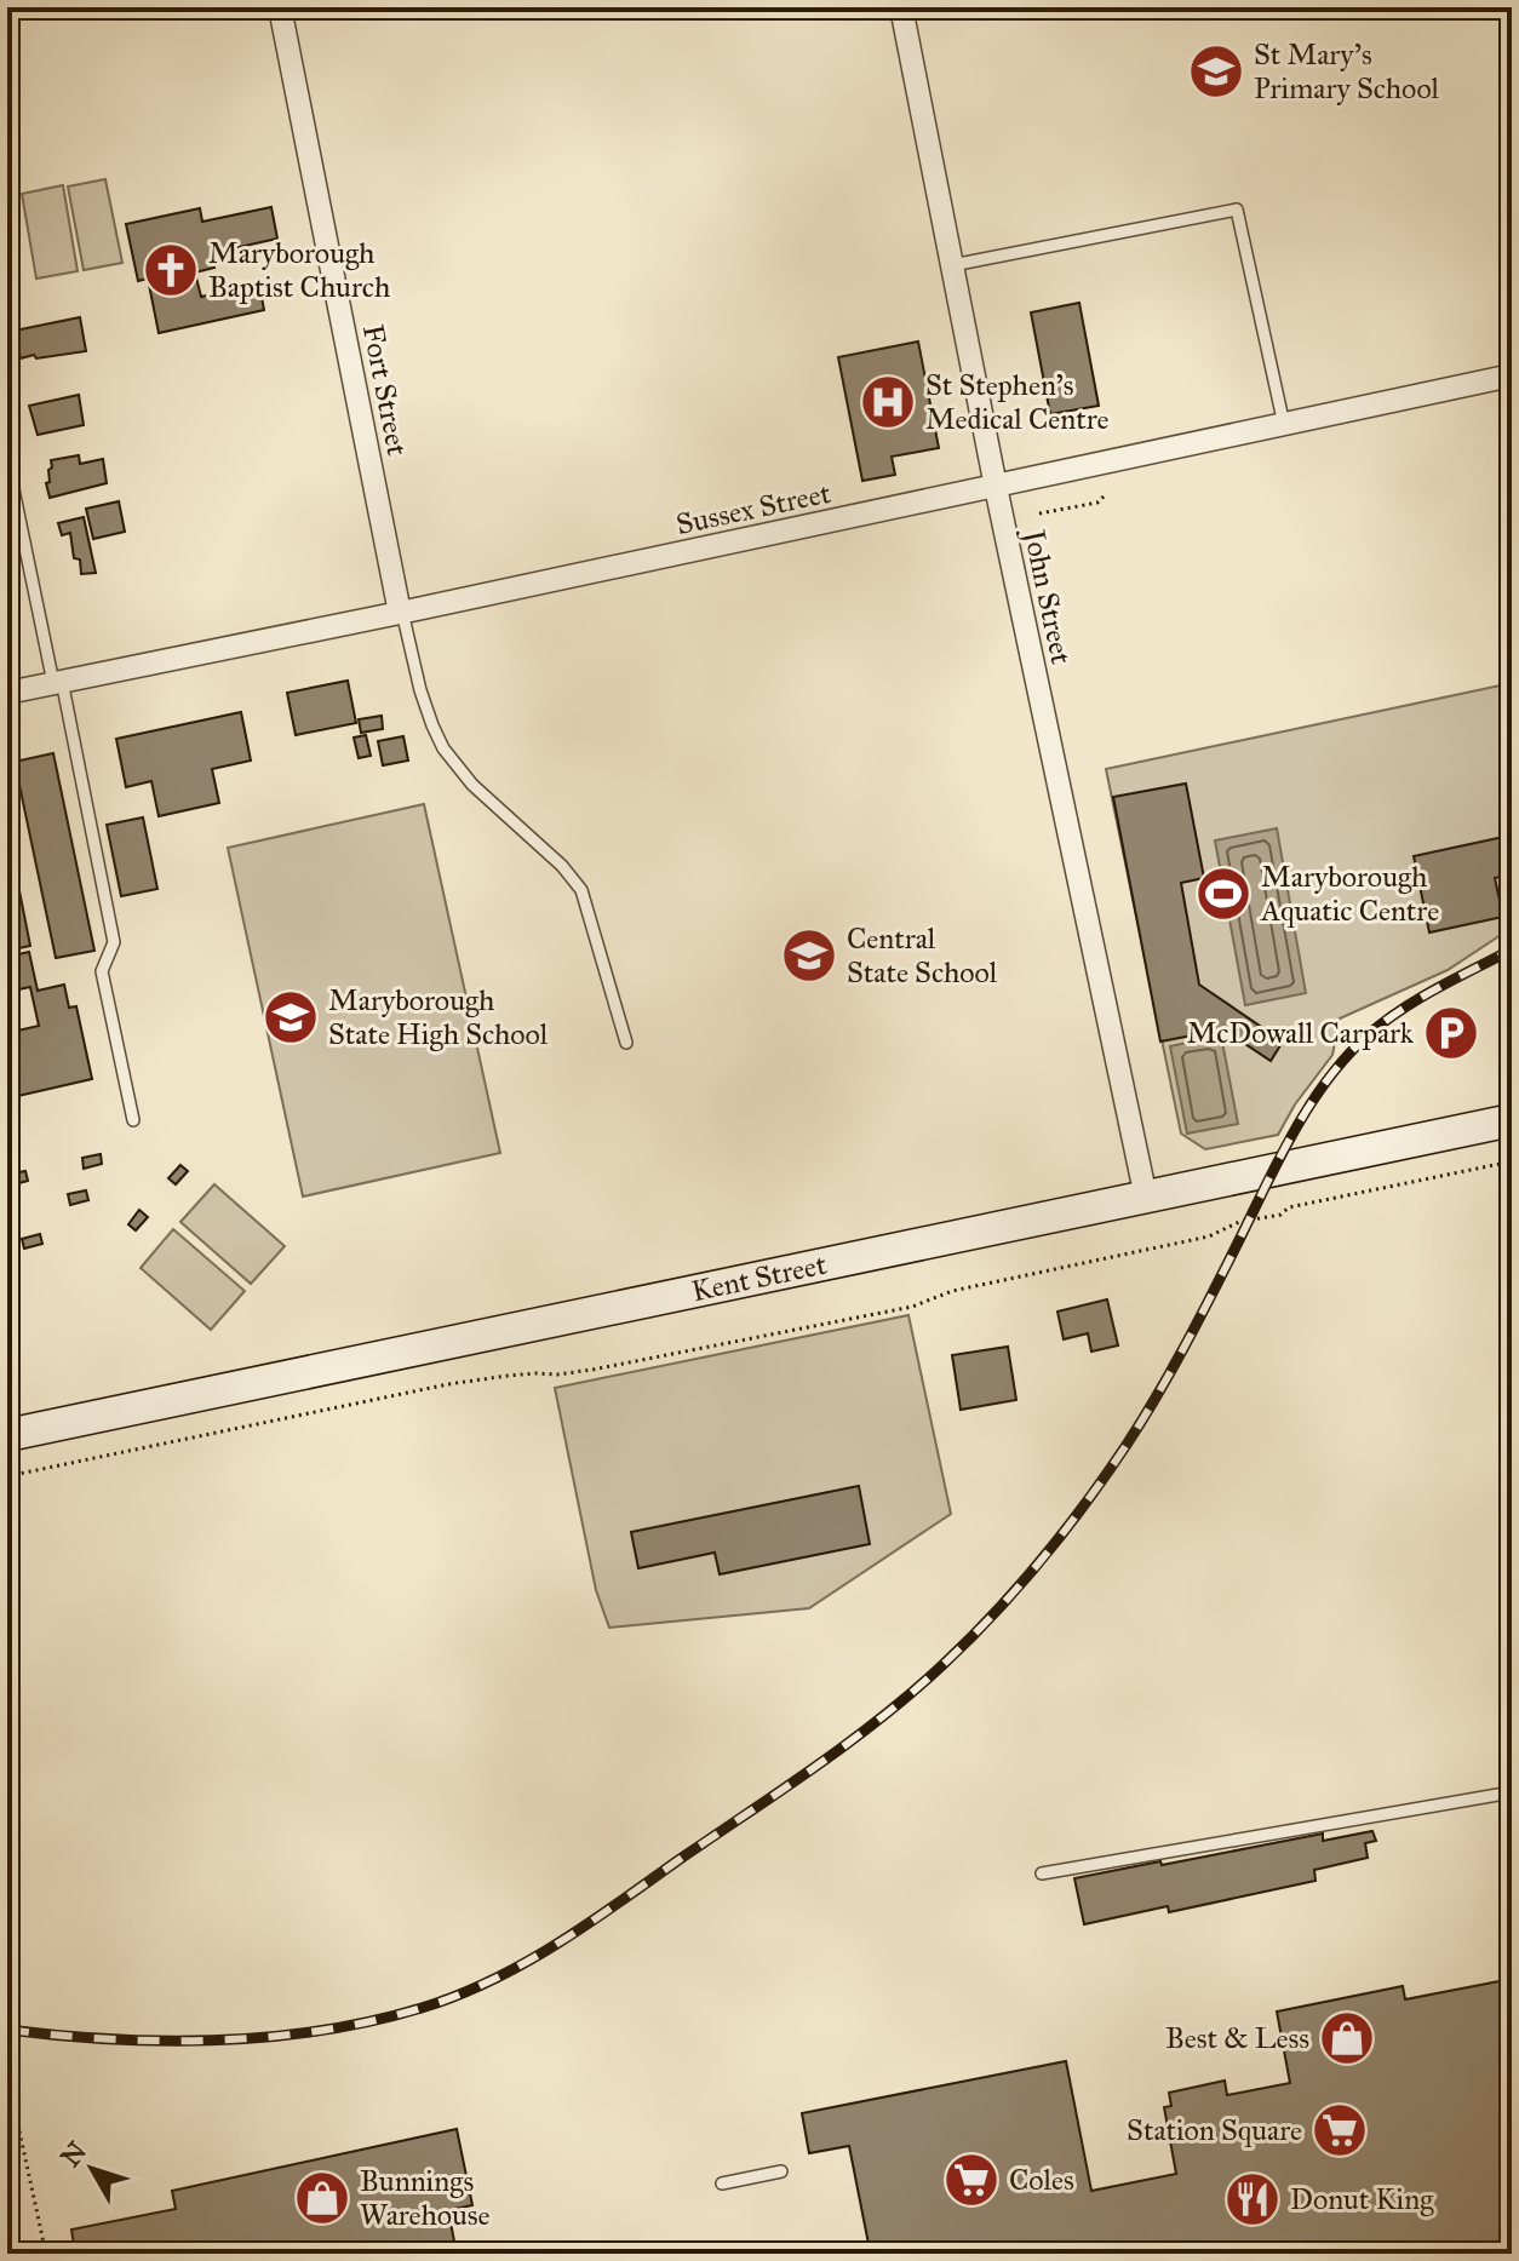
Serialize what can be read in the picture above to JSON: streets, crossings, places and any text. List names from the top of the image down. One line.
{"streets":{"main road":["Kent Street"],"street":["Fort Street","Sussex Street","John Street"]},"crossings":[["Fort Street","Sussex Street"],["Sussex Street","John Street"],["John Street","Kent Street"]],"places":{"school or university":["St Mary's Primary School","Central State School","Maryborough State High School"],"church":["Maryborough Baptist Church"],"hospital":["St Stephen's Medical Centre"],"sports":["Maryborough Aquatic Centre"],"parking":["McDowall Carpark"],"shop":["Best & Less","Bunnings Warehouse"],"supermarket":["Station Square","Coles"],"restaurant":["Donut King"]},"north":"top left"}
